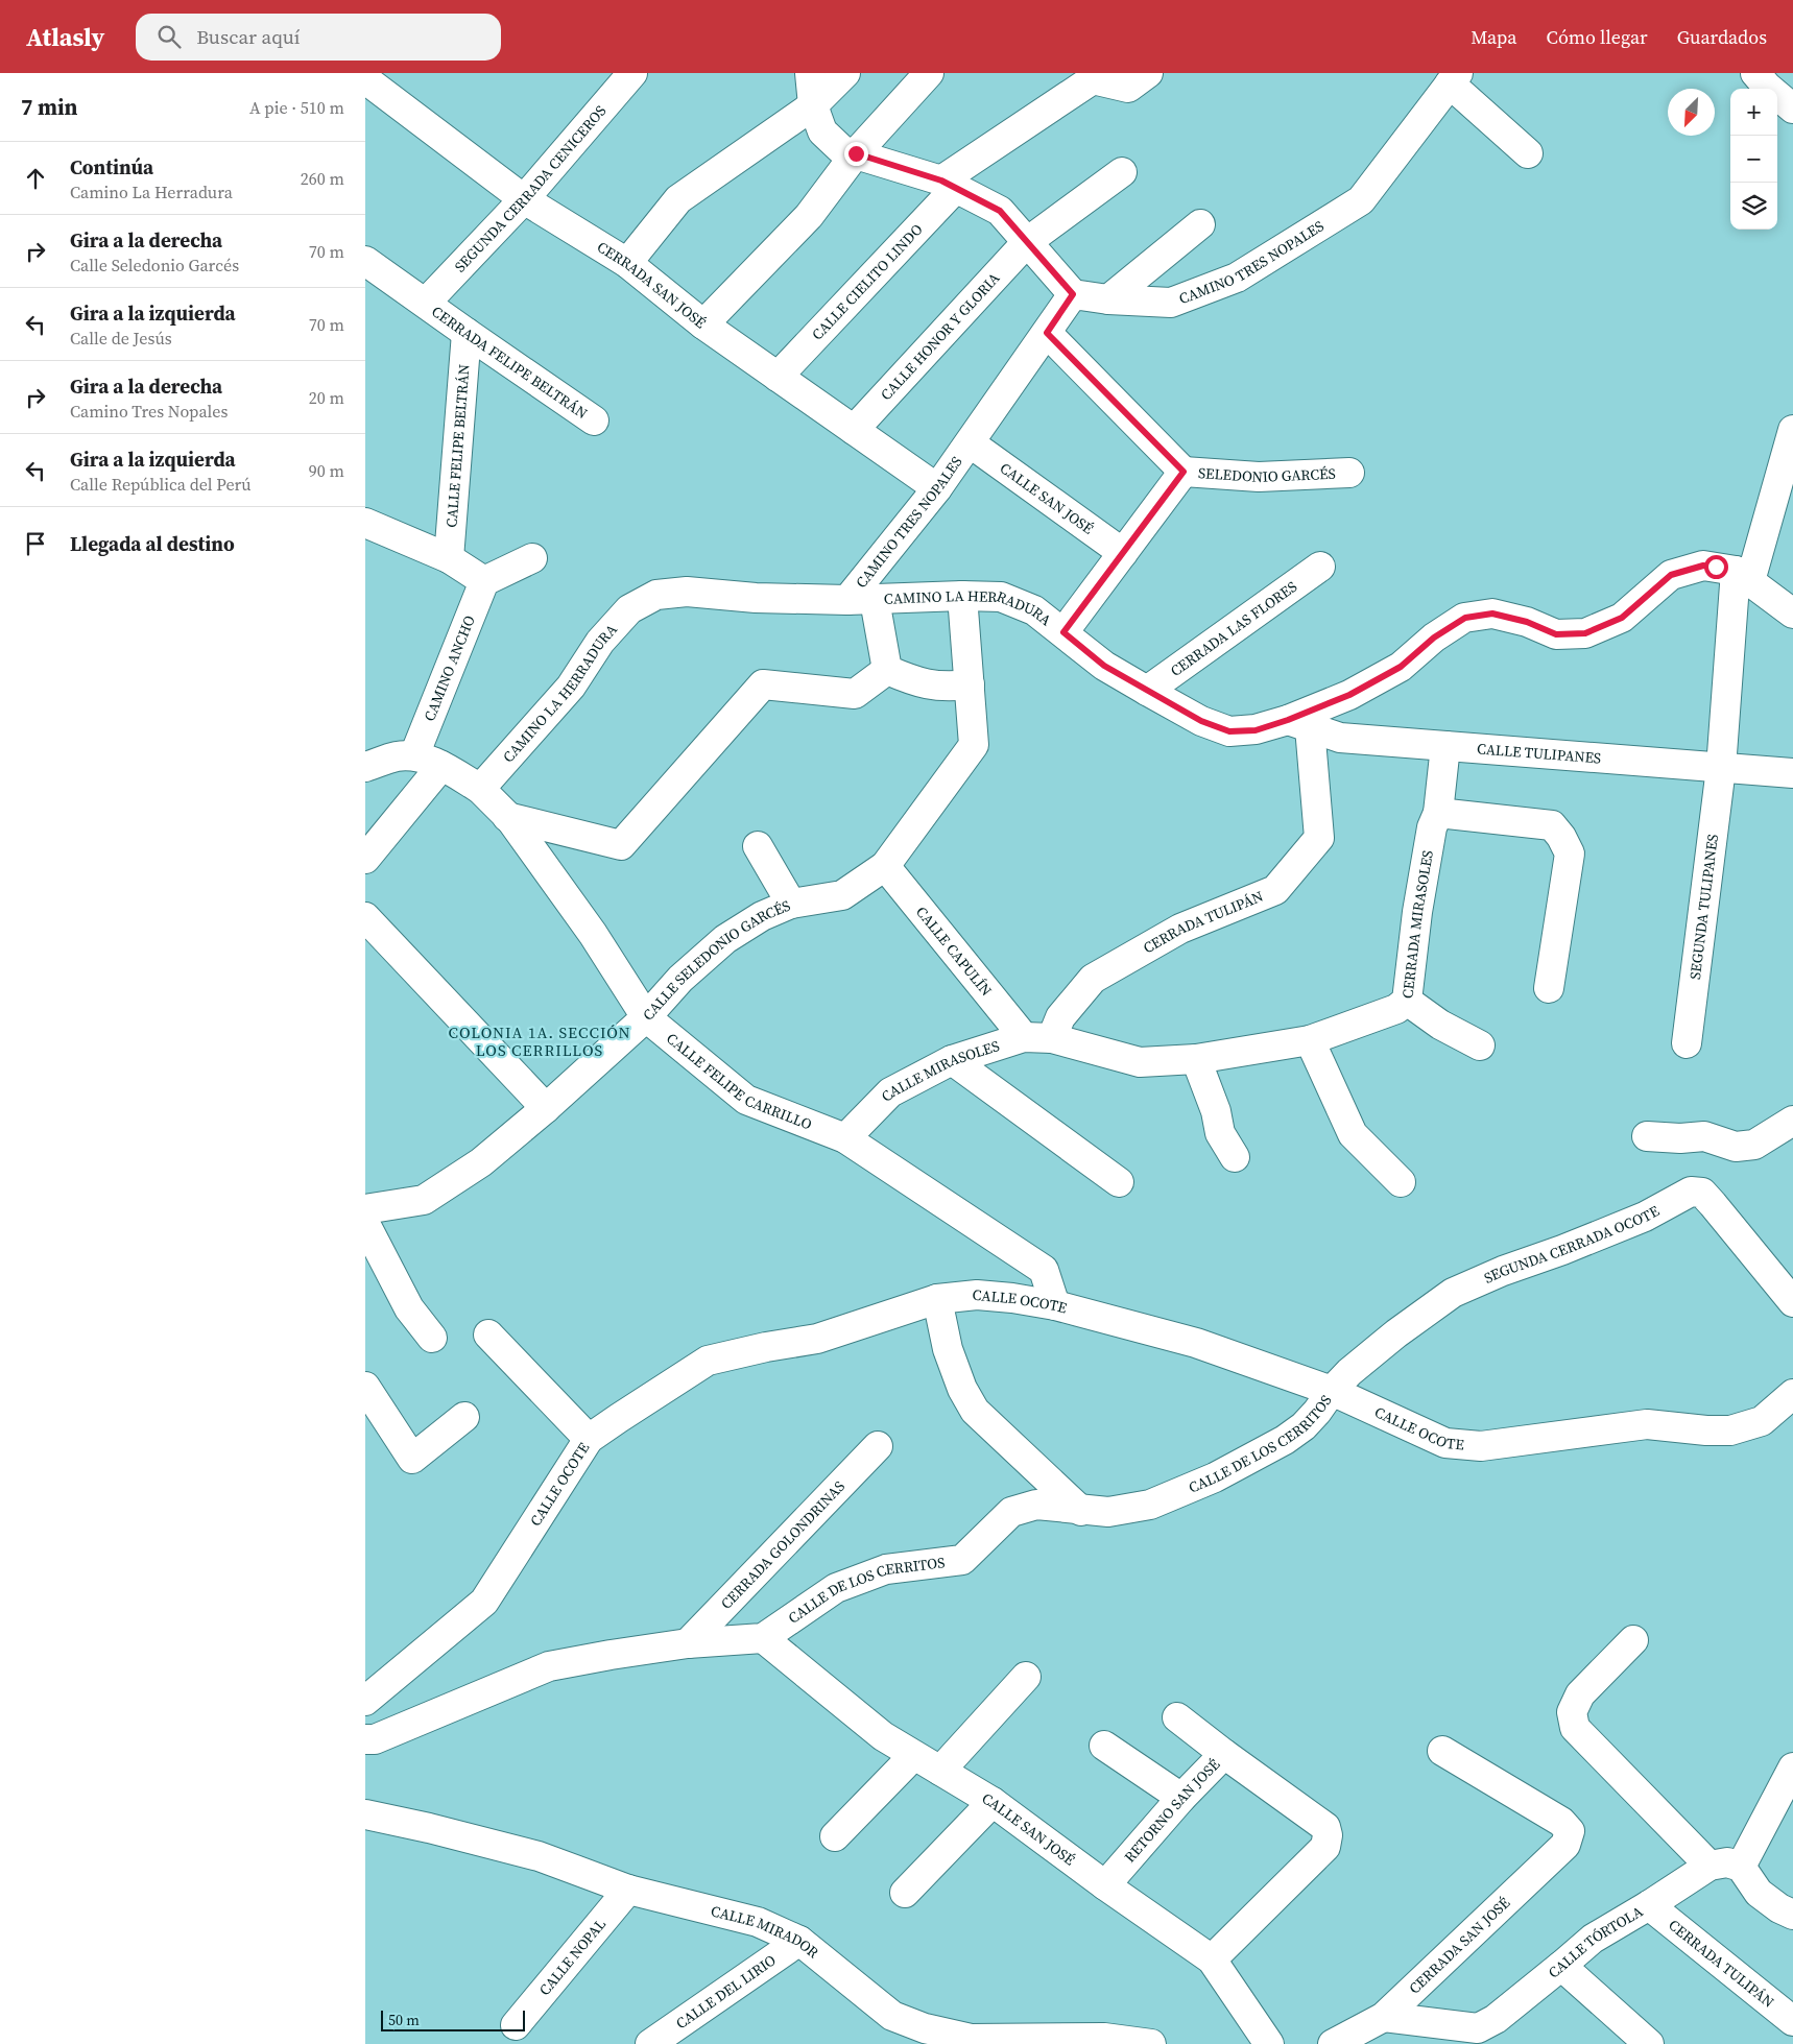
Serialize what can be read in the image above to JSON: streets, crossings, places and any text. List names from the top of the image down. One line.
{"streets":{"street":["SEGUNDA CERRADA CENICEROS","CAMINO TRES NOPALES","CALLE CIELITO LINDO","CERRADA SAN JOSÉ","CALLE HONOR Y GLORIA","CERRADA FELIPE BELTRÁN","CALLE FELIPE BELTRÁN","SELEDONIO GARCÉS","CALLE SAN JOSÉ","CAMINO LA HERRADURA","CERRADA LAS FLORES","CAMINO ANCHO","CALLE TULIPANES","SEGUNDA TULIPANES","CERRADA TULIPÁN","CERRADA MIRASOLES","CALLE CAPULÍN","CALLE SELEDONIO GARCÉS","CALLE MIRASOLES","CALLE FELIPE CARRILLO","SEGUNDA CERRADA OCOTE","CALLE OCOTE","CALLE DE LOS CERRITOS","CERRADA GOLONDRINAS","RETORNO SAN JOSÉ","CALLE MIRADOR","CALLE TÓRTOLA","CALLE NOPAL","CALLE DEL LIRIO"]},"crossings":[["SEGUNDA CERRADA CENICEROS","CERRADA SAN JOSÉ"],["SEGUNDA CERRADA CENICEROS","CERRADA FELIPE BELTRÁN"],["CAMINO TRES NOPALES","CERRADA SAN JOSÉ"],["CAMINO TRES NOPALES","CALLE SAN JOSÉ"],["CAMINO TRES NOPALES","CAMINO LA HERRADURA"],["CALLE CIELITO LINDO","CERRADA SAN JOSÉ"],["CERRADA SAN JOSÉ","CALLE HONOR Y GLORIA"],["CERRADA SAN JOSÉ","CALLE TÓRTOLA"],["CERRADA FELIPE BELTRÁN","CALLE FELIPE BELTRÁN"],["CALLE SAN JOSÉ","CALLE DE LOS CERRITOS"],["CALLE SAN JOSÉ","RETORNO SAN JOSÉ"],["CAMINO LA HERRADURA","CERRADA LAS FLORES"],["CAMINO LA HERRADURA","CALLE TULIPANES"],["CAMINO LA HERRADURA","SEGUNDA TULIPANES"],["CAMINO LA HERRADURA","CERRADA TULIPÁN"],["CAMINO LA HERRADURA","CALLE SELEDONIO GARCÉS"],["CAMINO LA HERRADURA","CALLE FELIPE CARRILLO"],["CALLE TULIPANES","SEGUNDA TULIPANES"],["CALLE TULIPANES","CERRADA TULIPÁN"],["CALLE TULIPANES","CERRADA MIRASOLES"],["CERRADA TULIPÁN","CERRADA MIRASOLES"],["CERRADA TULIPÁN","CALLE MIRASOLES"],["CERRADA TULIPÁN","CALLE TÓRTOLA"],["CERRADA MIRASOLES","CALLE MIRASOLES"],["CALLE CAPULÍN","CALLE SELEDONIO GARCÉS"],["CALLE CAPULÍN","CALLE MIRASOLES"],["CALLE SELEDONIO GARCÉS","CALLE FELIPE CARRILLO"],["CALLE MIRASOLES","CALLE FELIPE CARRILLO"],["CALLE FELIPE CARRILLO","CALLE OCOTE"],["SEGUNDA CERRADA OCOTE","CALLE OCOTE"],["SEGUNDA CERRADA OCOTE","CALLE DE LOS CERRITOS"],["CALLE OCOTE","CALLE DE LOS CERRITOS"],["CALLE MIRADOR","CALLE NOPAL"],["CALLE MIRADOR","CALLE DEL LIRIO"]],"districts":["COLONIA 1A. SECCIÓN LOS CERRILLOS"],"scale_bar":"50 m","north":"bottom left","page":{"header":"Atlasly","search":"Buscar aquí","nav":["Mapa","Cómo llegar","Guardados"],"heading":["7 min","A pie · 510 m"],"map_buttons":["+","−"],"list":[["Continúa","Camino La Herradura","260 m"],["Gira a la derecha","Calle Seledonio Garcés","70 m"],["Gira a la izquierda","Calle de Jesús","70 m"],["Gira a la derecha","Camino Tres Nopales","20 m"],["Gira a la izquierda","Calle República del Perú","90 m"],"Llegada al destino"],"scale":"50 m"}}
